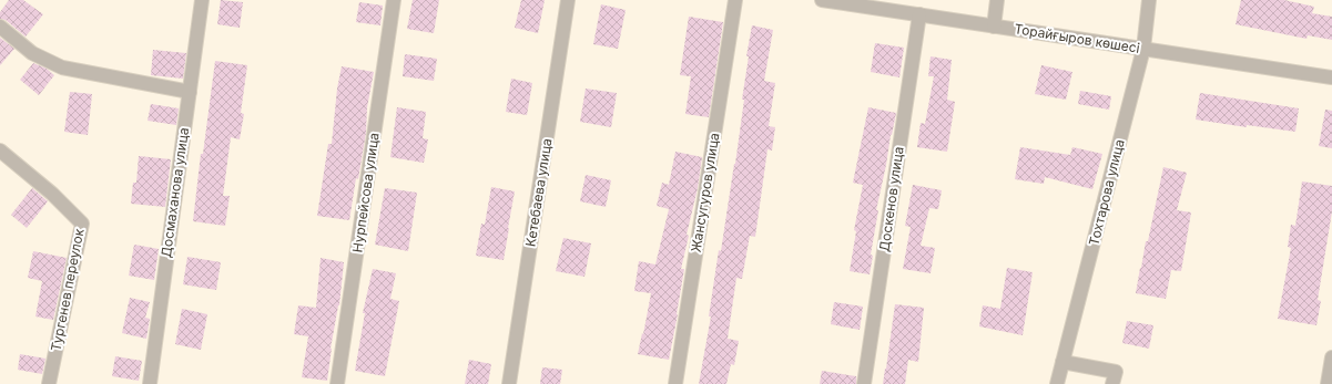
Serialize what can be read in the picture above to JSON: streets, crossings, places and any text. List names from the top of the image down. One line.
{"streets":{"street":["Торайғыров көшесі","Досмаханова улица","Нурпейсова улица","Кетебаева улица","Жансугуров улица","Тохтарова улица","Доскенов улица","Тургенев переулок"]},"crossings":[["Торайғыров көшесі","Тохтарова улица"],["Торайғыров көшесі","Доскенов улица"]]}
